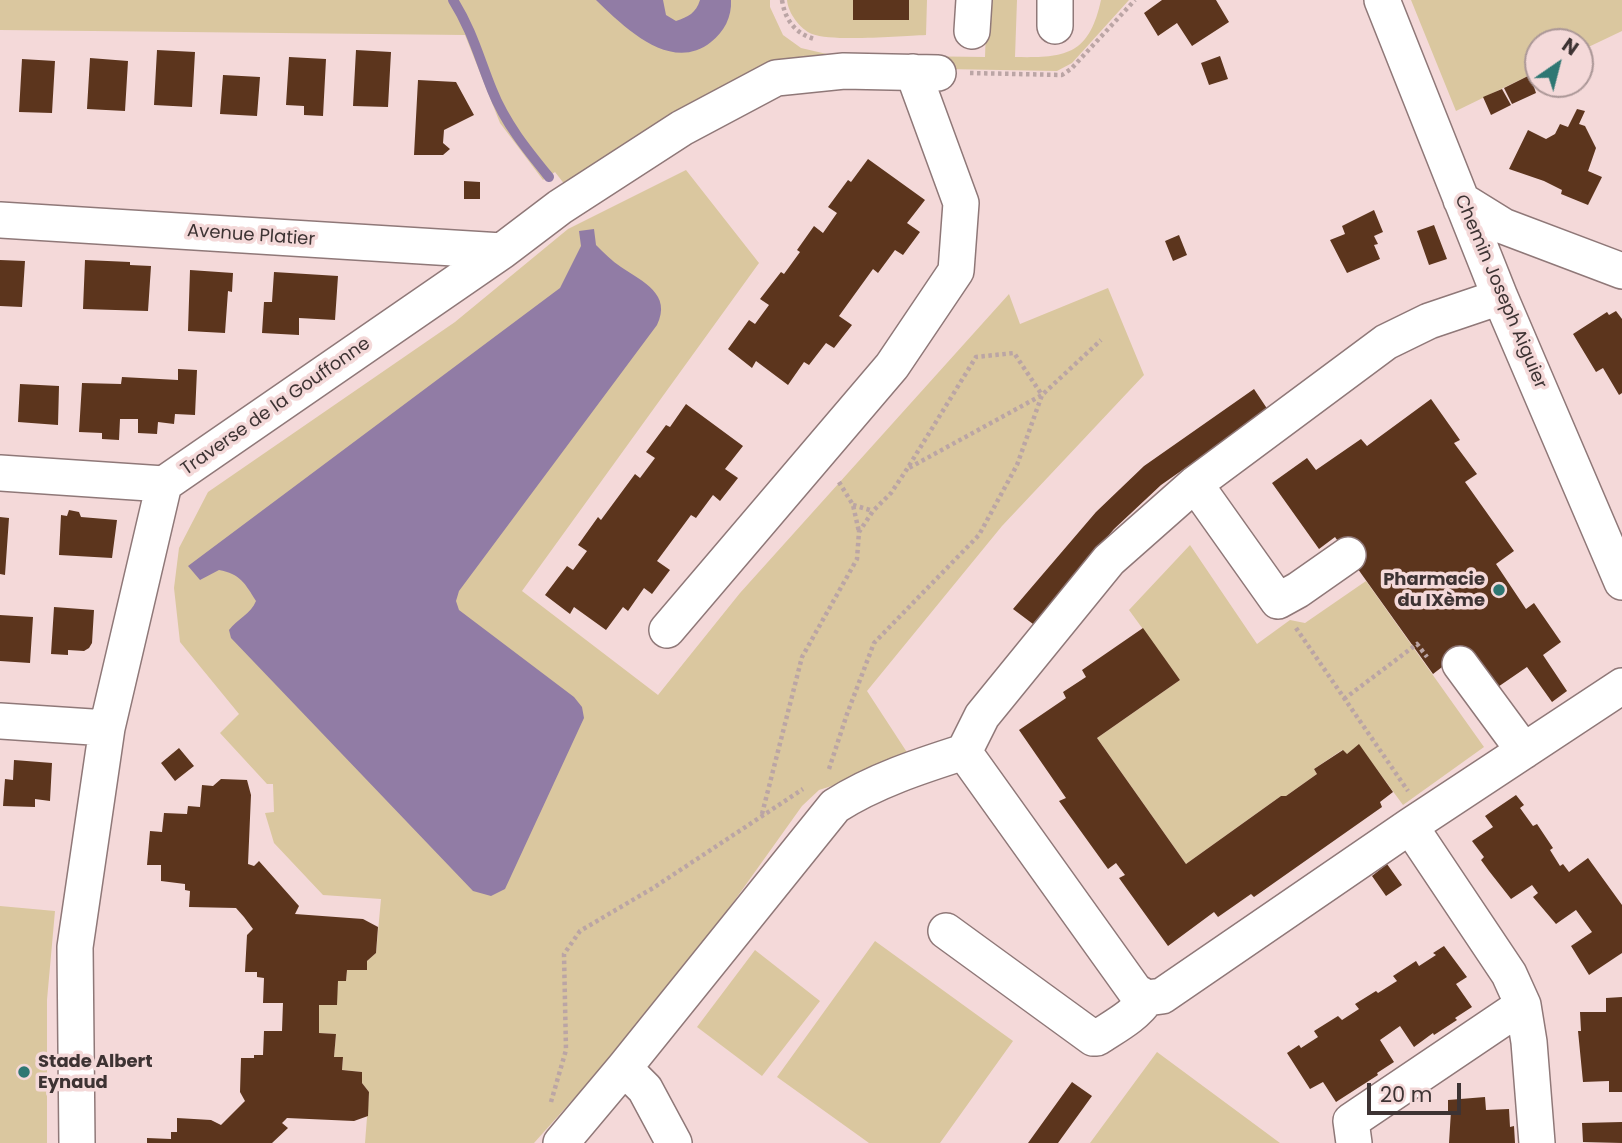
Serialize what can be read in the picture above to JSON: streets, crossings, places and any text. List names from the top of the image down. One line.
{"streets":{"street":["Avenue Platier","Chemin Joseph Aiguier","Traverse de la Gouffonne"]},"crossings":[["Avenue Platier","Traverse de la Gouffonne"]],"places":["Pharmacie du IXème","Stade Albert Eynaud"],"scale_bar":"20 m","north":"top right"}
